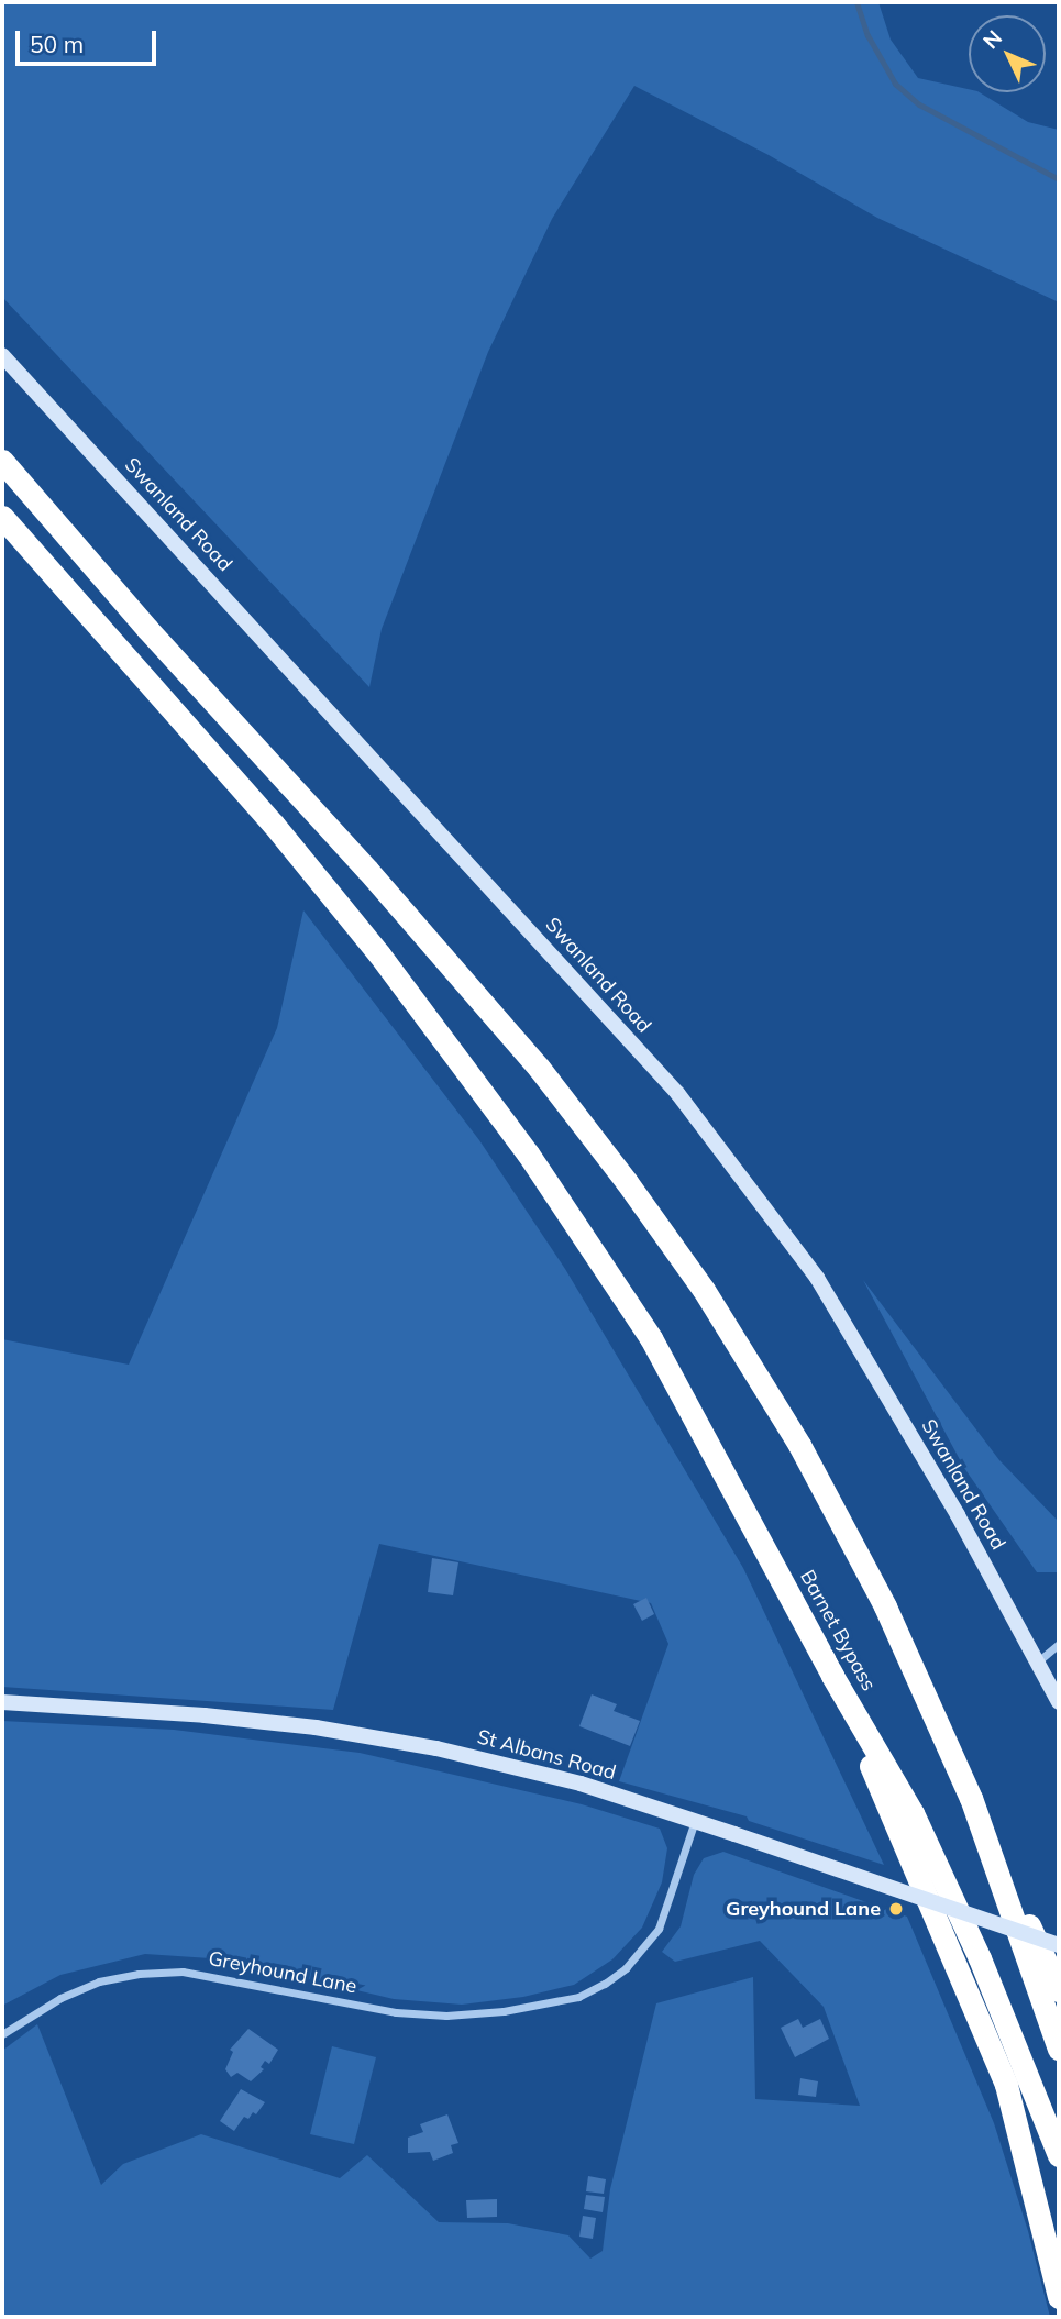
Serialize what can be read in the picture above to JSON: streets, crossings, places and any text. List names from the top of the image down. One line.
{"streets":{"highway":["Barnet Bypass"],"street":["Swanland Road","St Albans Road","Greyhound Lane"]},"crossings":[["St Albans Road","Greyhound Lane"]],"places":["Greyhound Lane"],"scale_bar":"50 m","north":"top left"}
